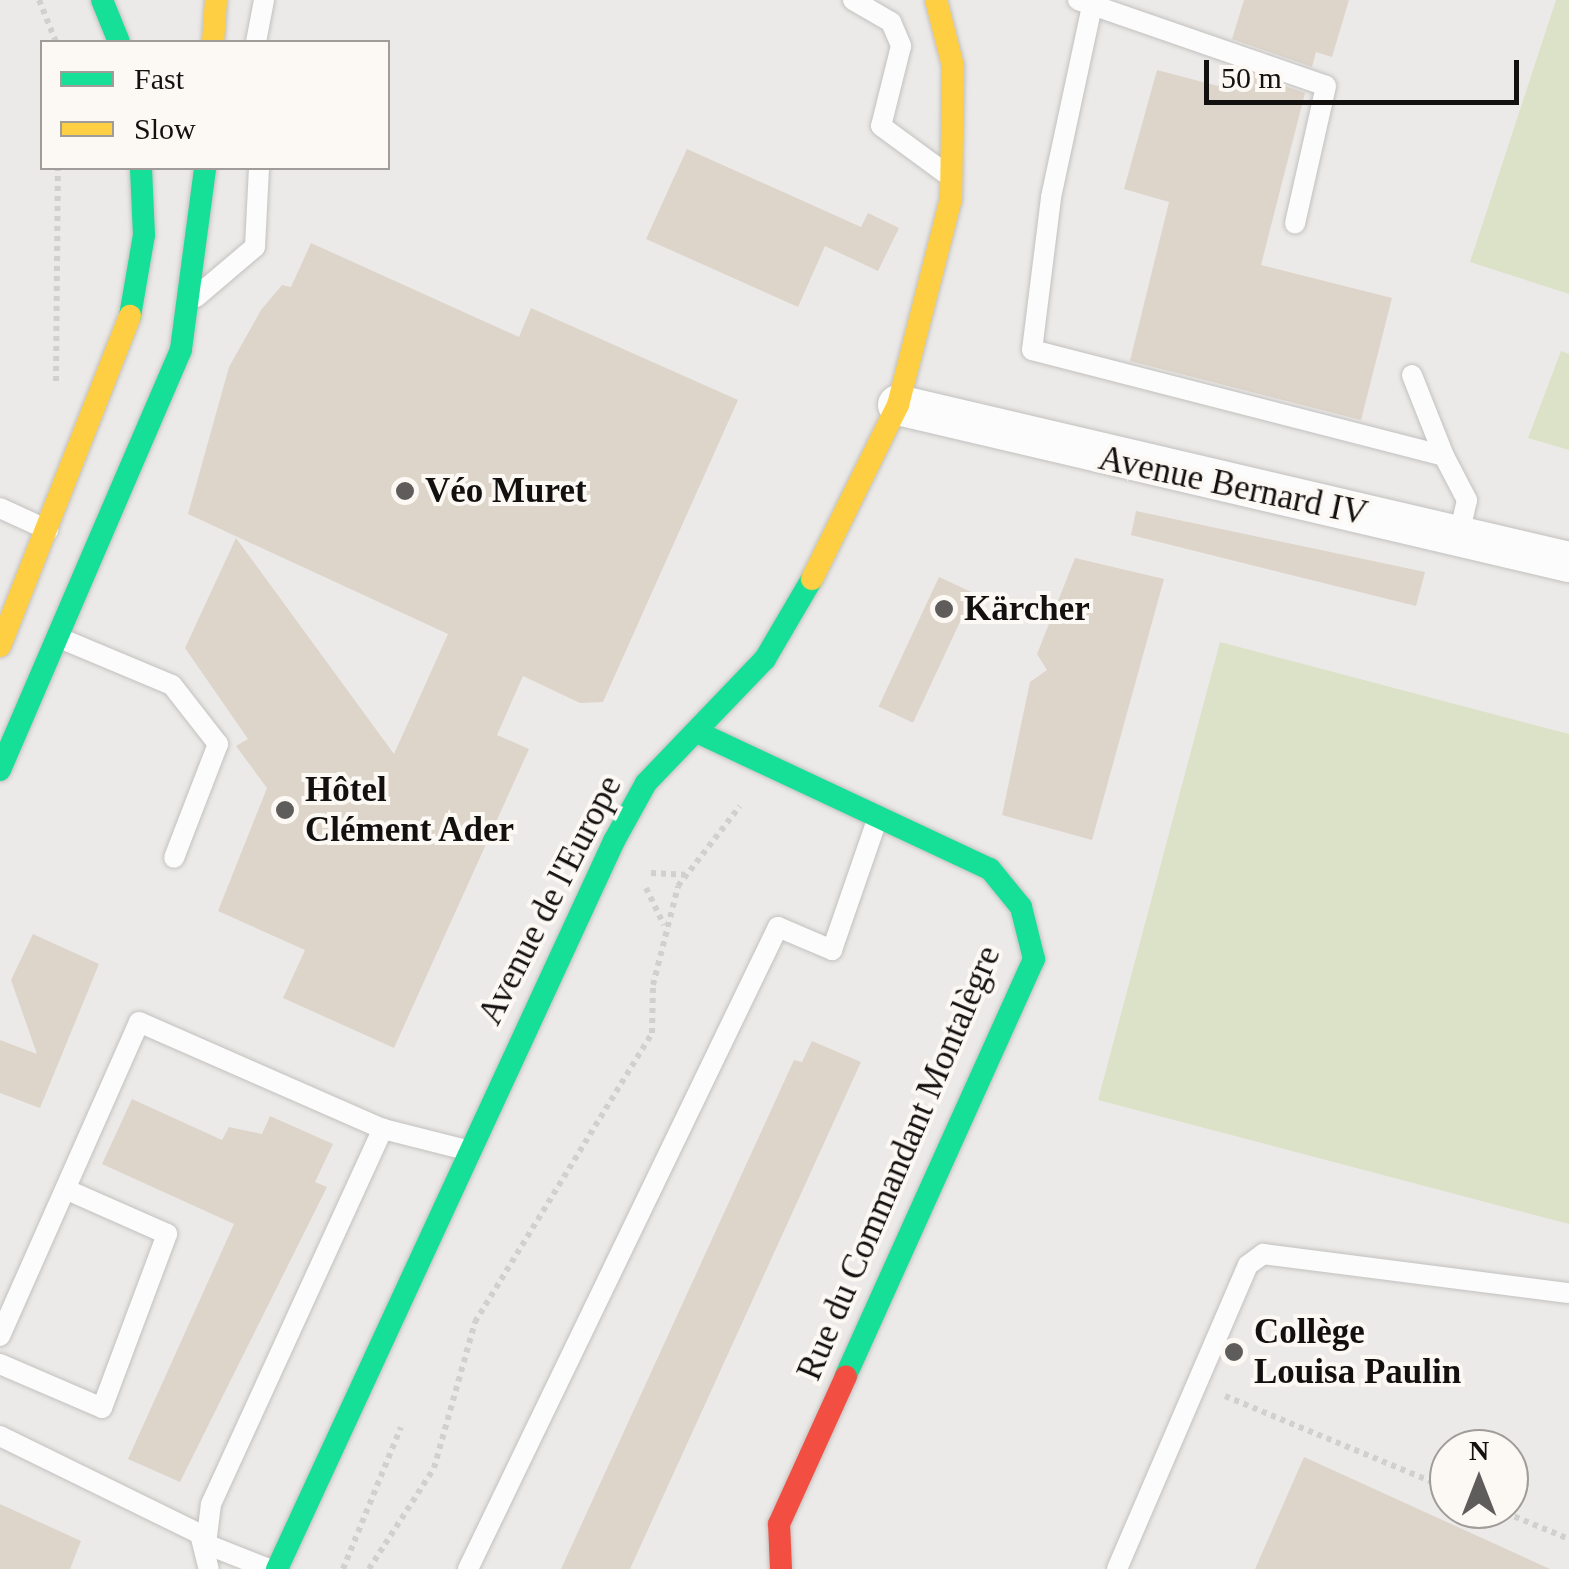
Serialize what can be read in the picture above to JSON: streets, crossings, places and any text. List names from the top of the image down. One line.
{"streets":{"street":["Avenue Bernard IV","Avenue de l'Europe","Rue du Commandant Montalègre"]},"crossings":[["Avenue Bernard IV","Avenue de l'Europe"],["Avenue de l'Europe","Rue du Commandant Montalègre"]],"places":["Véo Muret","Kärcher","Hôtel Clément Ader","Collège Louisa Paulin"],"legend":["Fast","Slow"],"scale_bar":"50 m","north":"top"}
